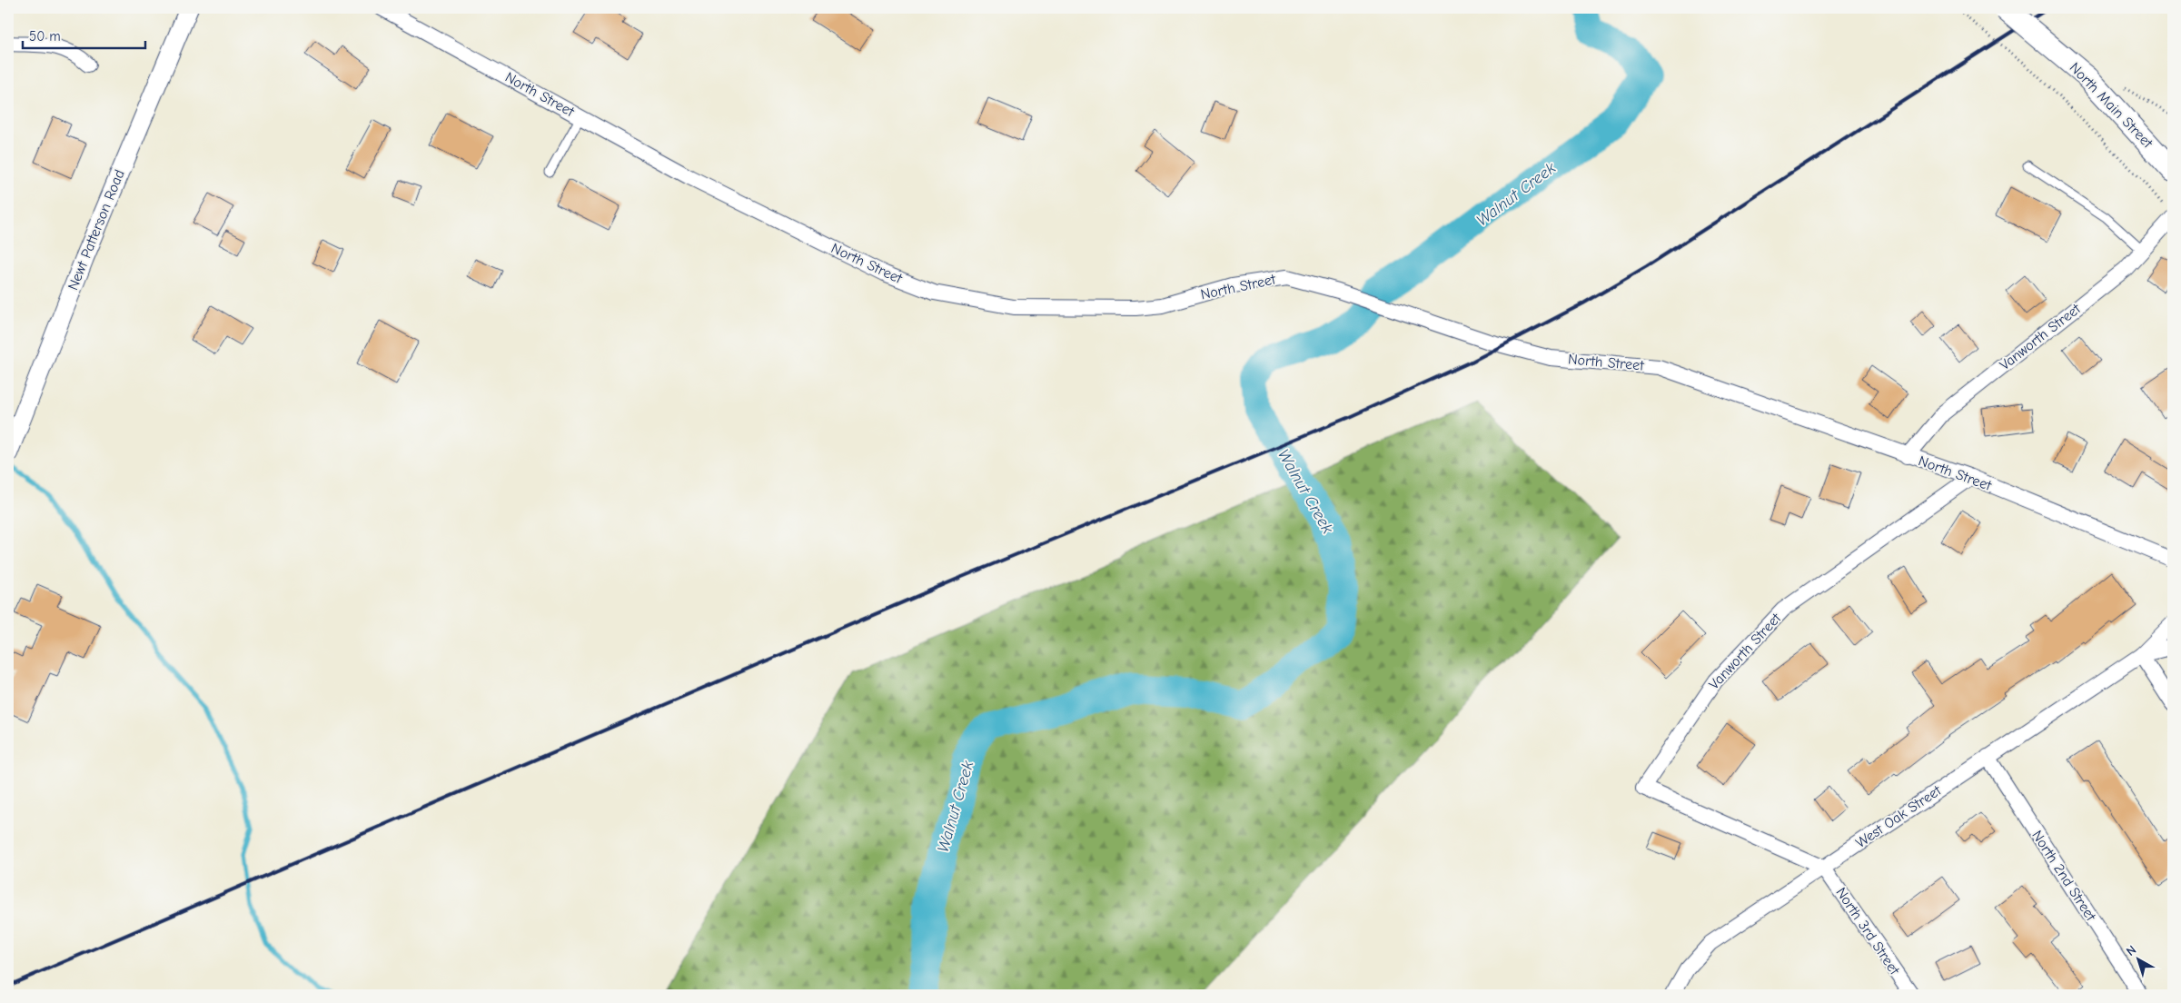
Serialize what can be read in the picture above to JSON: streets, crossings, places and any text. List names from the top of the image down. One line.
{"streets":{"main road":["North Main Street"],"street":["North Street","Newt Patterson Road","Vanworth Street","West Oak Street","North 2nd Street","North 3rd Street"]},"crossings":[["North Street","Vanworth Street"],["Vanworth Street","West Oak Street"],["Vanworth Street","North 3rd Street"],["West Oak Street","North 2nd Street"],["West Oak Street","North 3rd Street"]],"water":["Walnut Creek"],"scale_bar":"50 m","north":"top left"}
